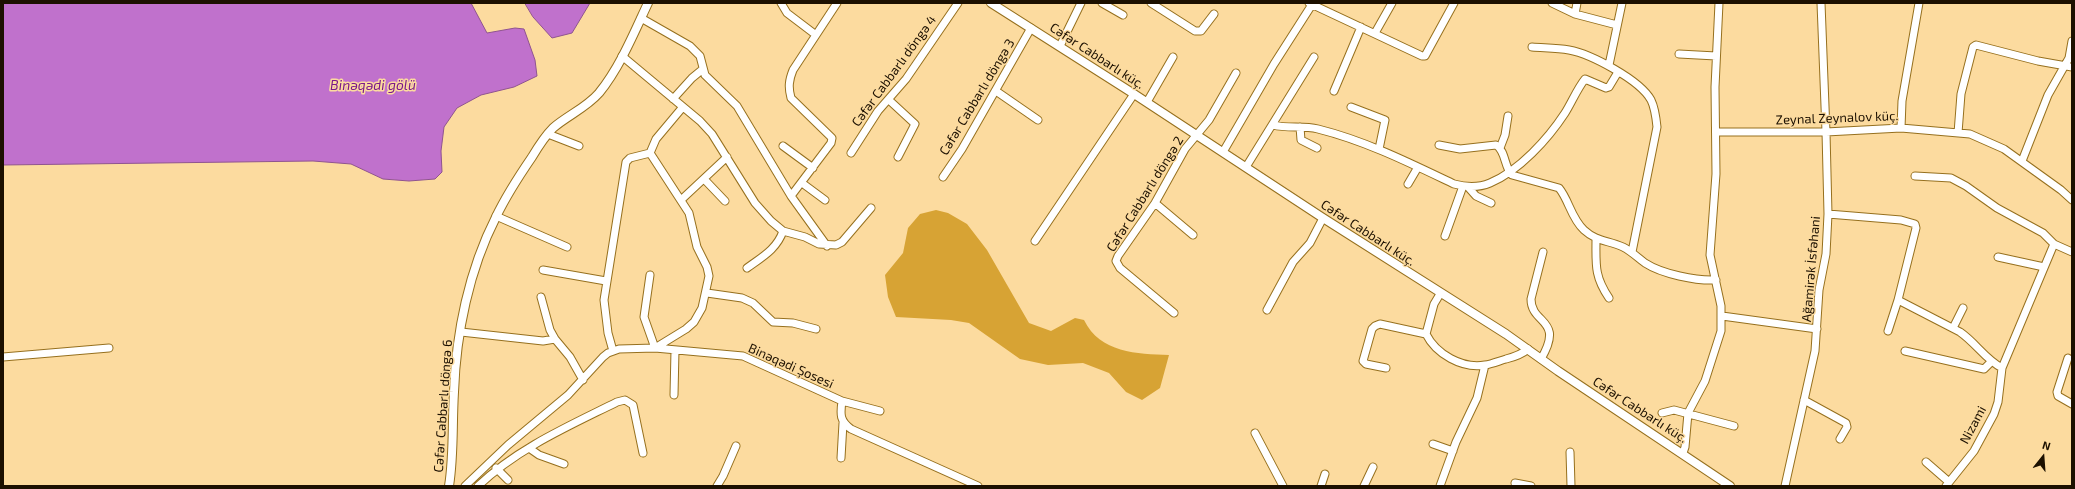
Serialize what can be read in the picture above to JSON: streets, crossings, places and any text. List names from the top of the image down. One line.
{"streets":{"street":["Cəfər Cabbarlı küç.","Cəfər Cabbarlı döngə 4","Cəfər Cabbarlı döngə 3","Zeynal Zeynalov küç.","Cəfər Cabbarlı döngə 2","Ağamirək İsfəhani","Binəqədi Şosesi","Cəfər Cabbarlı döngə 6","Nizami"]},"crossings":[["Cəfər Cabbarlı küç.","Cəfər Cabbarlı döngə 3"],["Cəfər Cabbarlı küç.","Cəfər Cabbarlı döngə 2"],["Zeynal Zeynalov küç.","Ağamirək İsfəhani"]],"water":["Binəqədi gölü"],"north":"top"}
